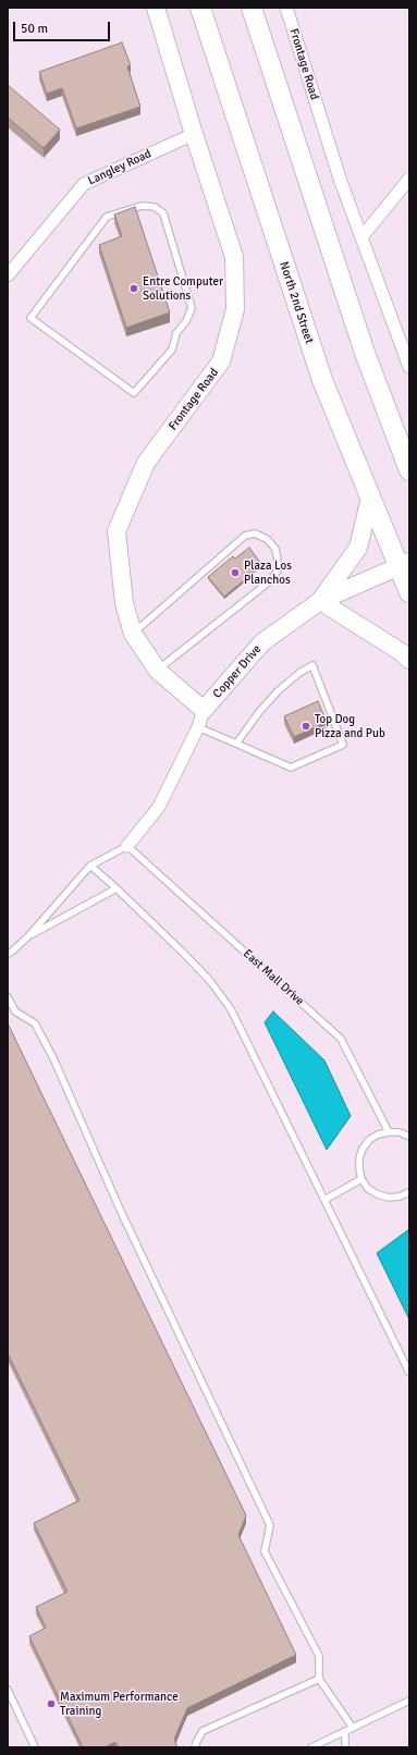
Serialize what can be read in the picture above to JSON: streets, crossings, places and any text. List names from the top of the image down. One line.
{"streets":{"main road":["North 2nd Street"],"street":["Frontage Road","Langley Road","Copper Drive"],"lane":["East Mall Drive"]},"crossings":[["Frontage Road","Langley Road"],["Frontage Road","Copper Drive"],["North 2nd Street","Copper Drive"],["Copper Drive","East Mall Drive"]],"places":["Entre Computer Solutions","Plaza Los Planchos","Top Dog Pizza and Pub","Maximum Performance Training"],"scale_bar":"50 m"}
